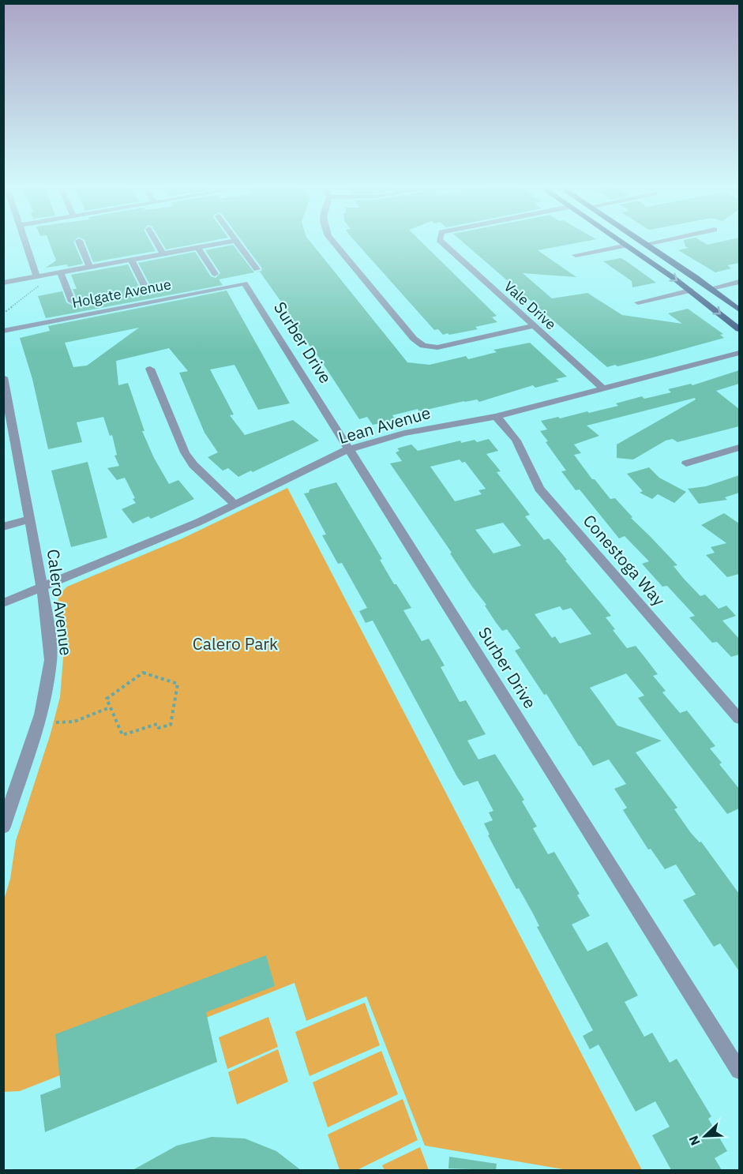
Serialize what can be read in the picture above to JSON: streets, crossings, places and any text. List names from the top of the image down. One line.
{"streets":{"street":["Holgate Avenue","Vale Drive","Surber Drive","Lean Avenue","Conestoga Way","Calero Avenue"]},"crossings":[["Holgate Avenue","Surber Drive"],["Vale Drive","Lean Avenue"],["Surber Drive","Lean Avenue"],["Lean Avenue","Conestoga Way"],["Lean Avenue","Calero Avenue"]],"parks":["Calero Park"],"north":"bottom left"}
